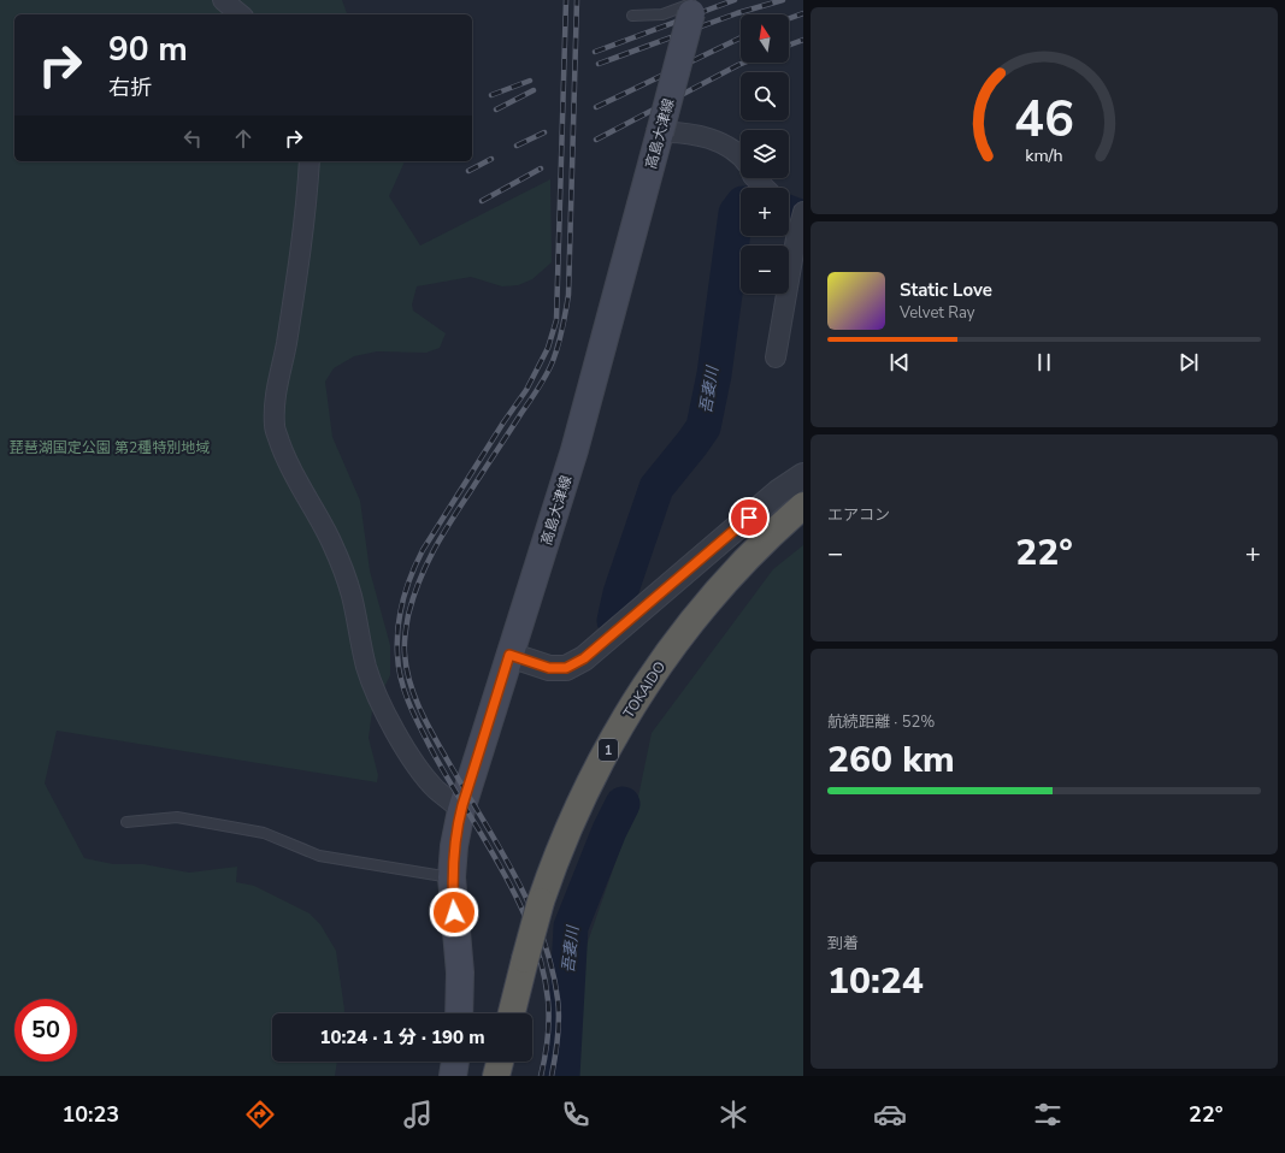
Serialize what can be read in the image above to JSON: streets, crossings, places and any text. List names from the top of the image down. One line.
{"streets":{"highway":["TOKAIDO","1"],"main road":["高島大津線"]},"water":["吾妻川"],"parks":["琵琶湖国定公園 第2種特別地域"],"north":"top","page":{"map_buttons":["+","−"],"turn":["90 m","右折"],"song":["Static Love","Velvet Ray"],"tile":["エアコン",["航続距離 · 52%","260 km"],["到着","10:24"]],"heat":["−","22°","+"],"limit":"50","trip":"10:24 · 1 分 · 190 m","tabs":["10:23","22°"],"gauge":["46","km/h"]}}
